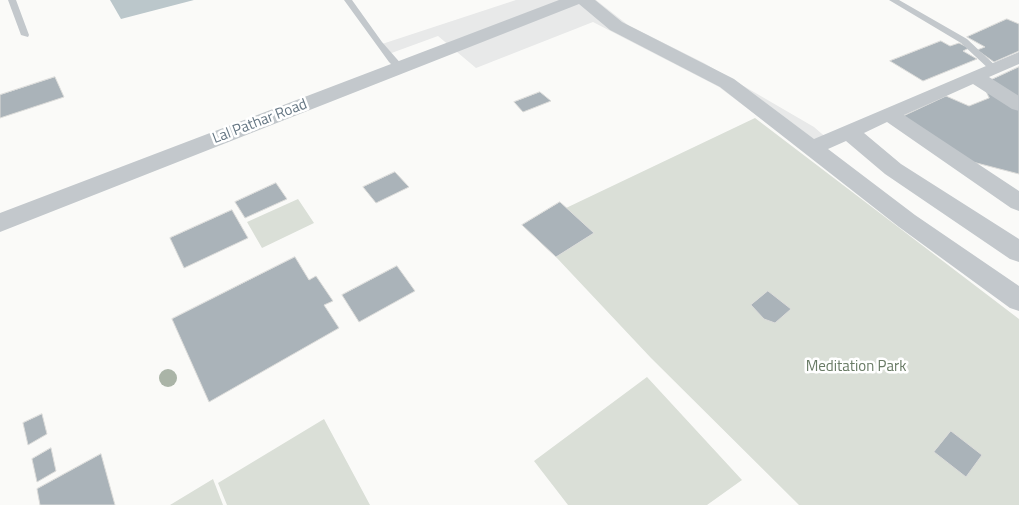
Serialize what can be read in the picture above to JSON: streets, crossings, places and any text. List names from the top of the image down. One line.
{"streets":{"street":["Lal Pathar Road"]},"parks":["Meditation Park"]}
